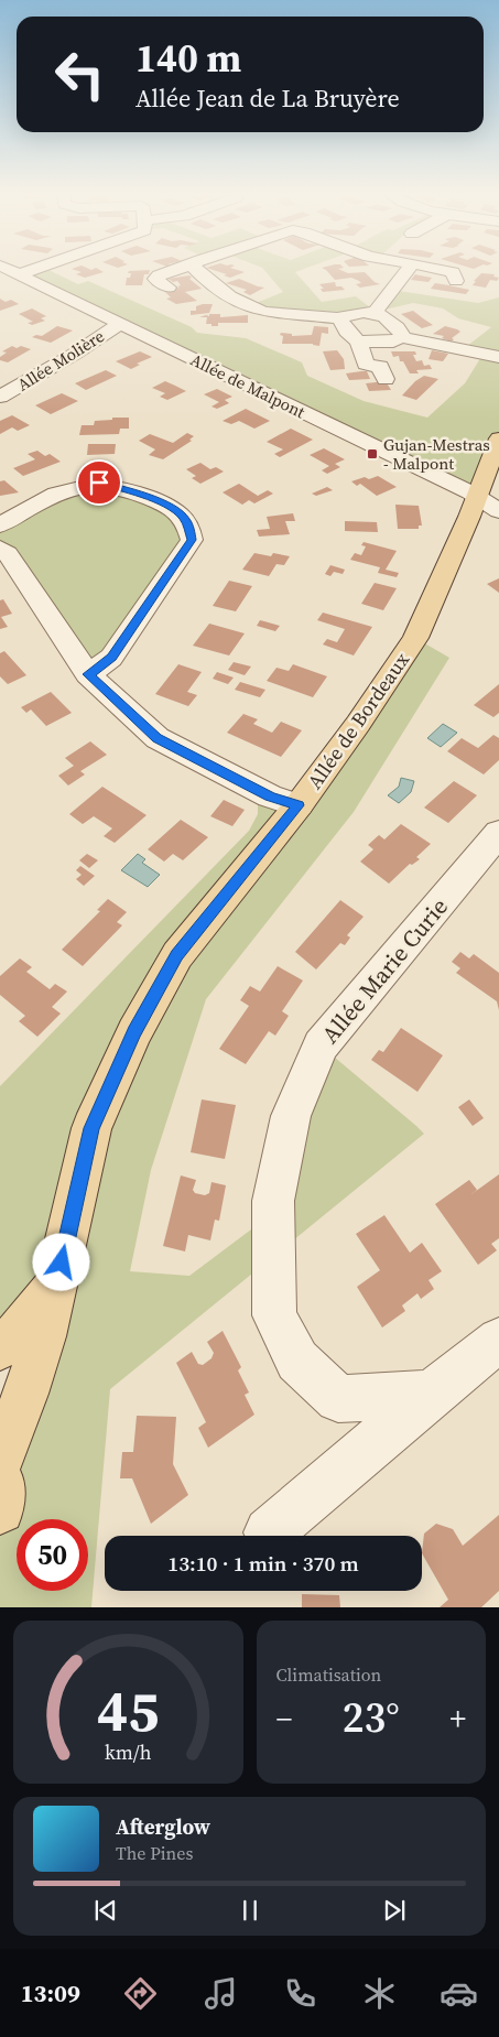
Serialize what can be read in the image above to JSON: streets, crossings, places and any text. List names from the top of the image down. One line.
{"streets":{"main road":["Allée de Bordeaux"],"street":["Allée Molière","Allée de Malpont","Allée Marie Curie"]},"crossings":[["Allée Molière","Allée de Malpont"],["Allée de Malpont","Allée de Bordeaux"]],"places":{"transit":["Gujan-Mestras - Malpont"]},"page":{"turn":["140 m","Allée Jean de La Bruyère"],"limit":"50","trip":"13:10 · 1 min · 370 m","tile":"Climatisation","heat":["−","23°","+"],"song":["Afterglow","The Pines"],"tabs":"13:09","gauge":["45","km/h"]}}
